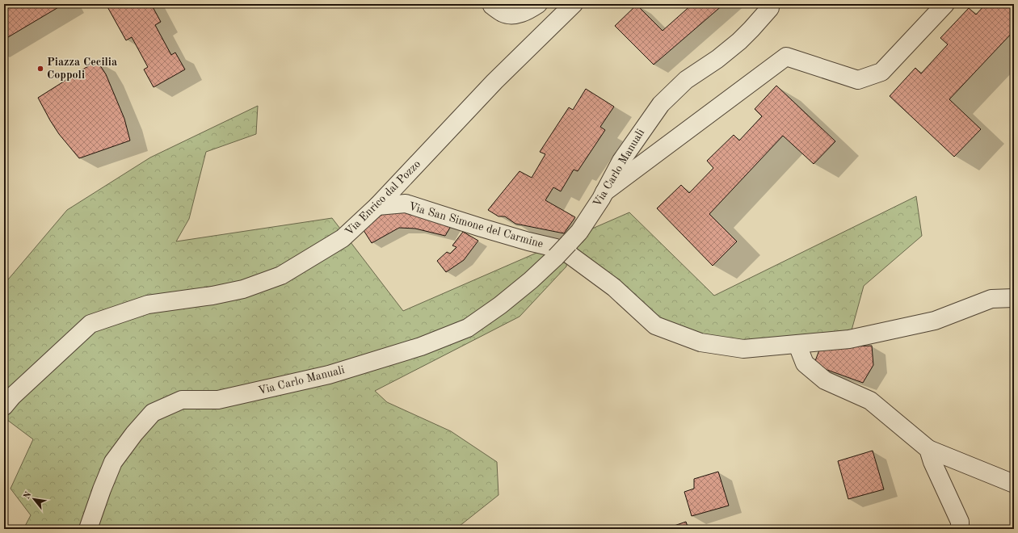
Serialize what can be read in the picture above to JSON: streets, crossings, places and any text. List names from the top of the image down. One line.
{"streets":{"street":["Via Carlo Manuali","Via Enrico dal Pozzo","Via San Simone del Carmine"]},"crossings":[["Via Carlo Manuali","Via San Simone del Carmine"],["Via Enrico dal Pozzo","Via San Simone del Carmine"]],"places":["Piazza Cecilia Coppoli"],"north":"top left"}
